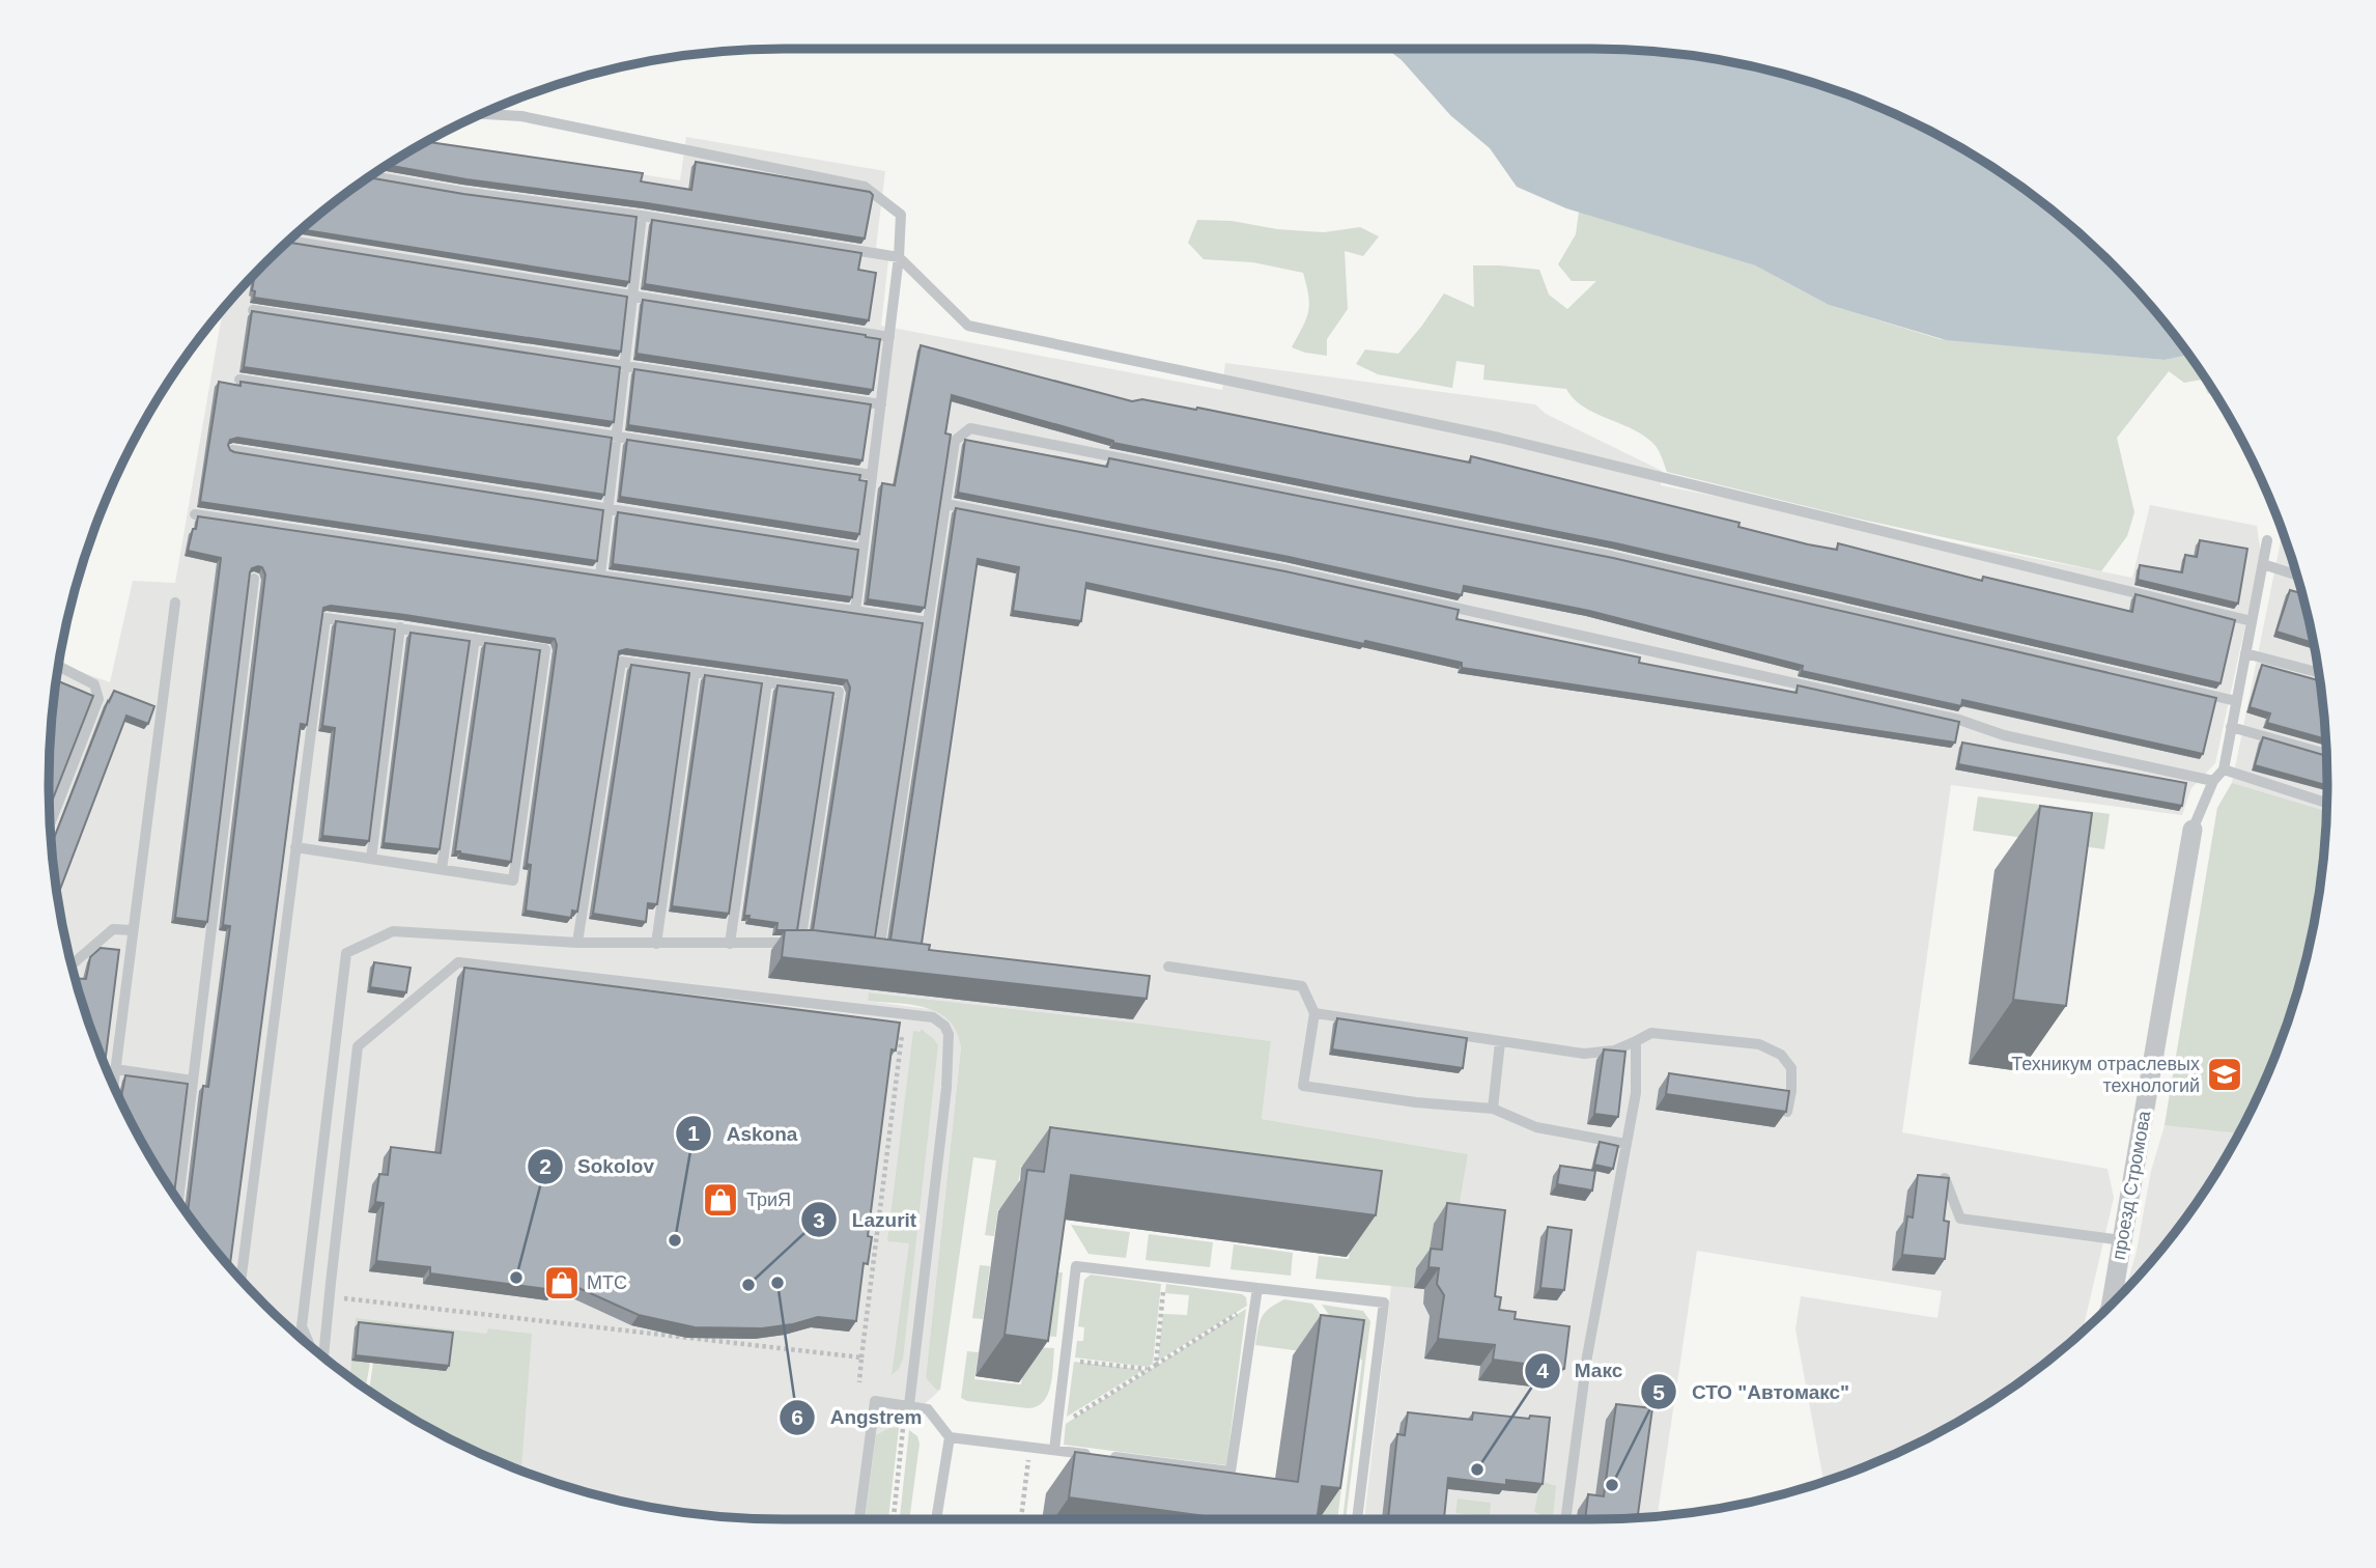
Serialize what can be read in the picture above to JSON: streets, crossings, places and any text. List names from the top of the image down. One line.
{"streets":{"street":["проезд Стромова"]},"places":{"school or university":["Техникум отраслевых технологий"],"shop":["ТриЯ","МТС"],"other":["Askona","Sokolov","Angstrem","Lazurit","Макс","СТО \"Автомакс\""]}}
